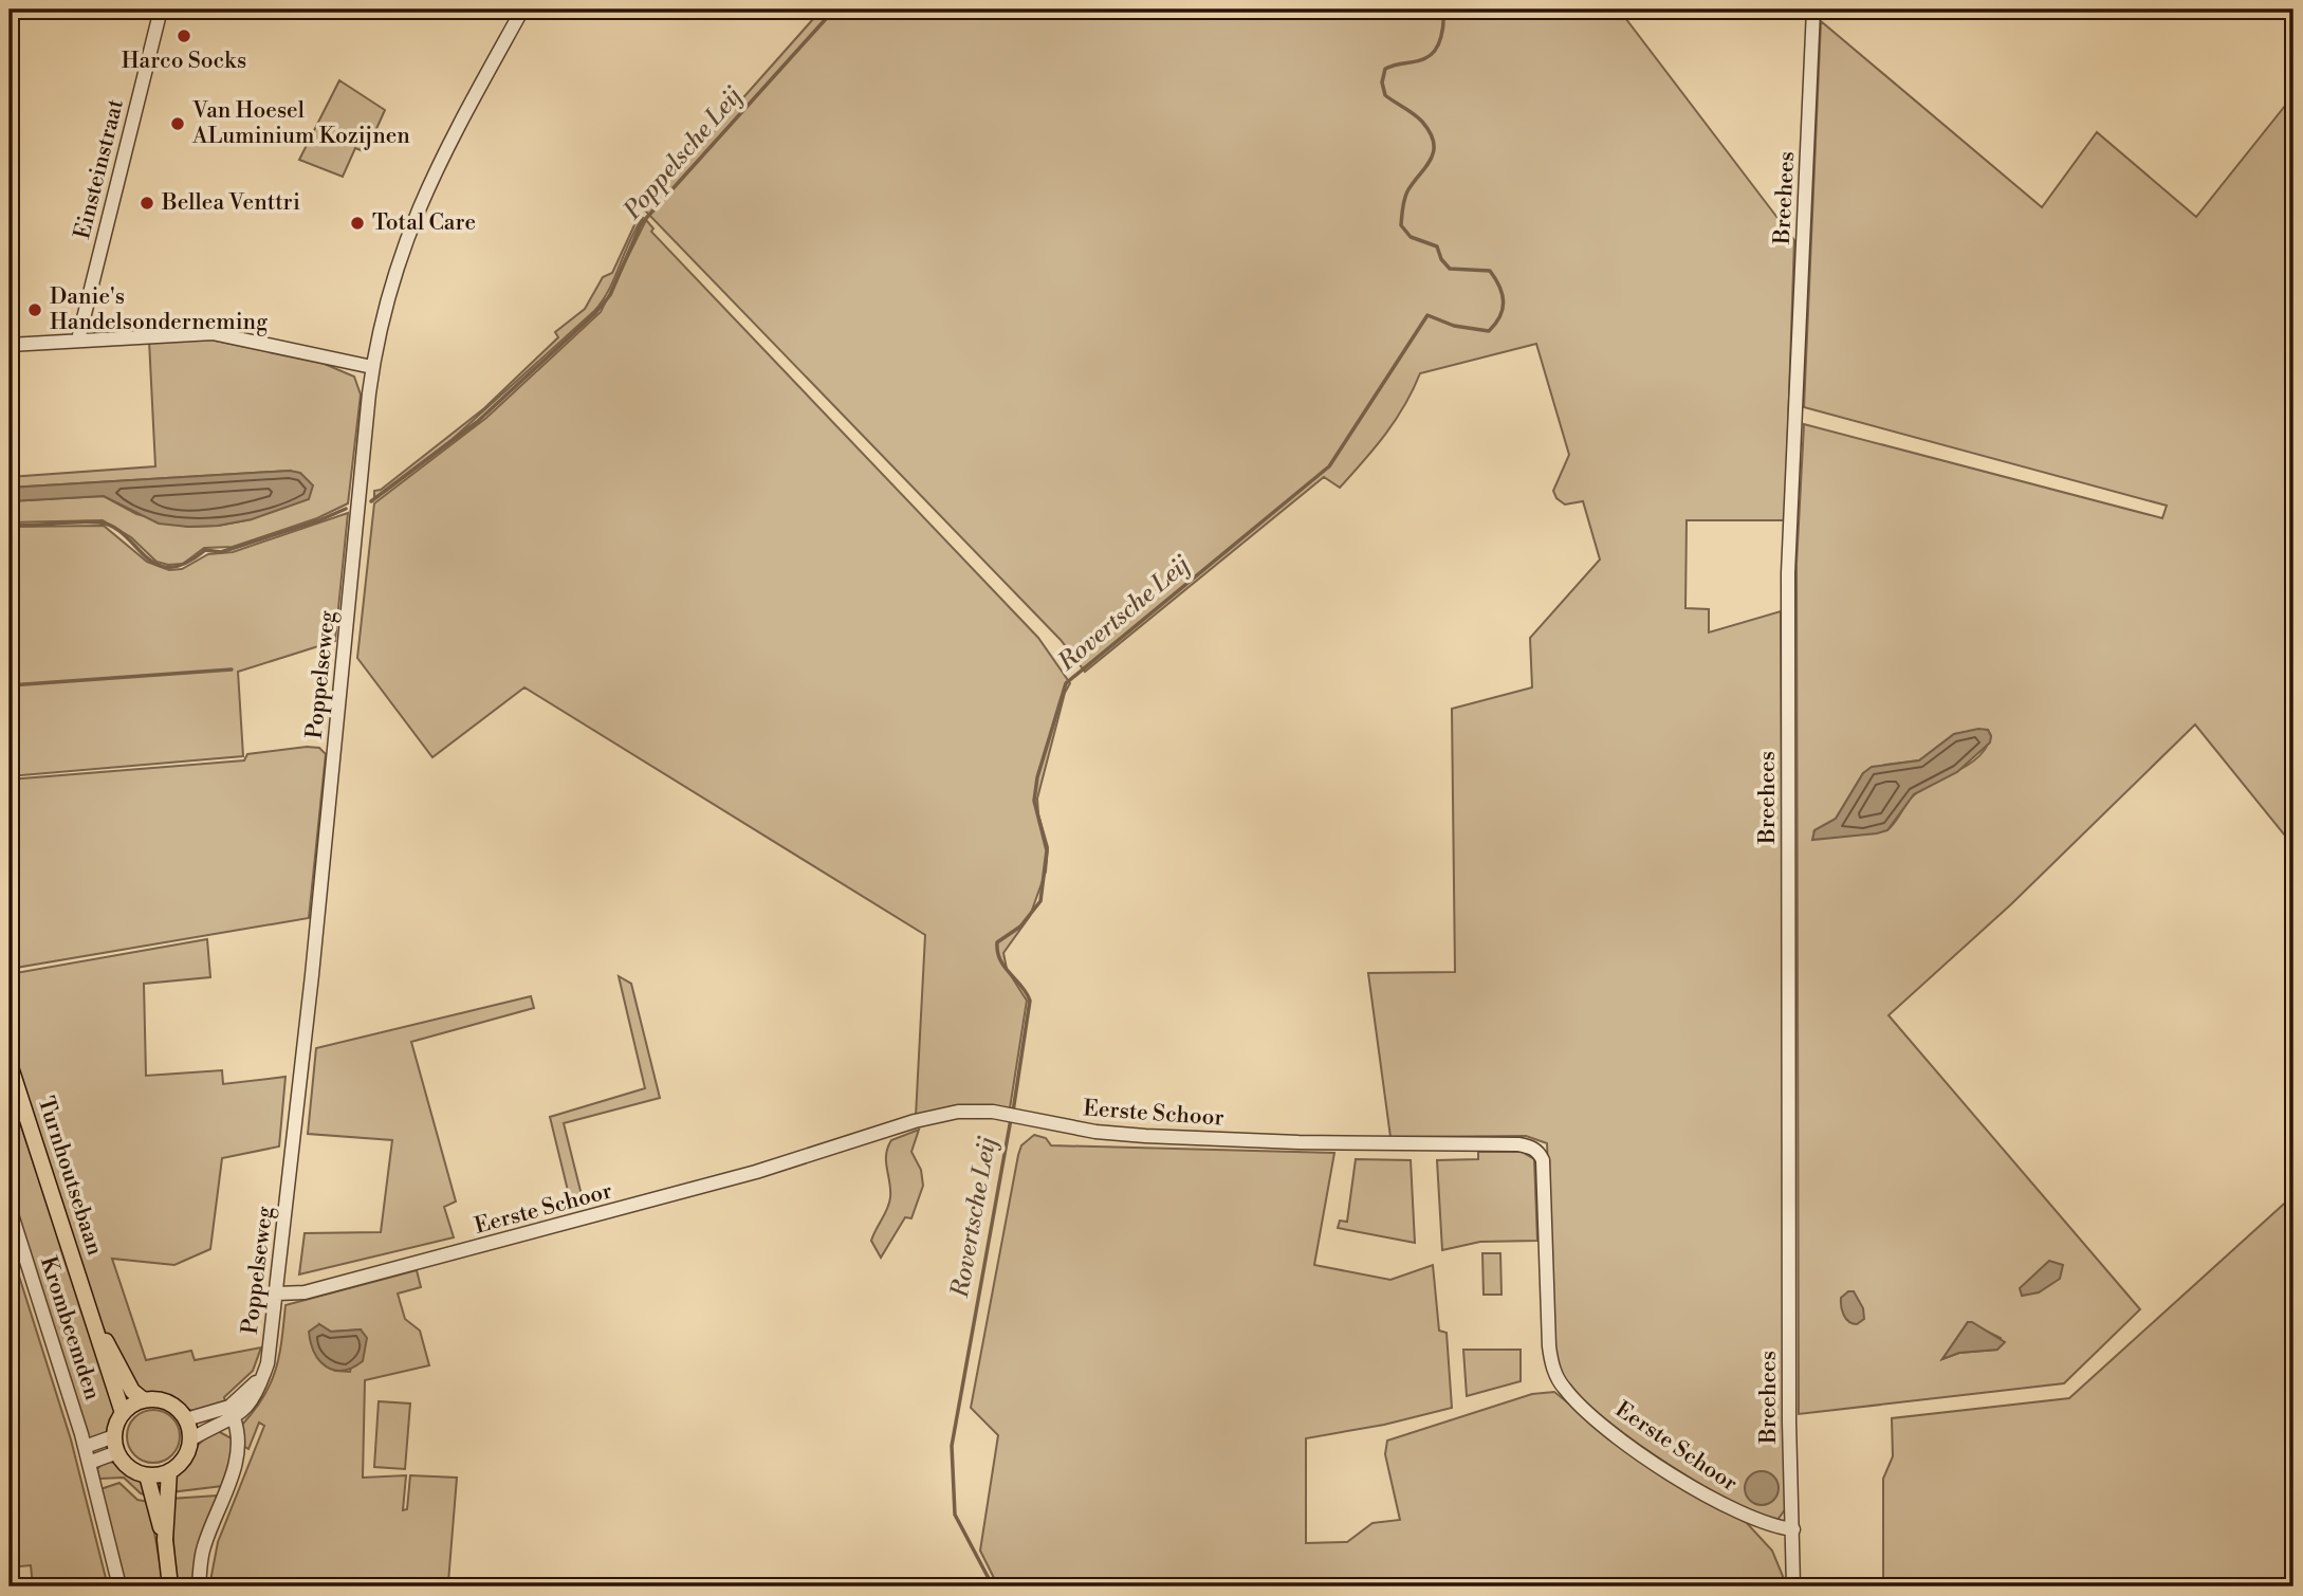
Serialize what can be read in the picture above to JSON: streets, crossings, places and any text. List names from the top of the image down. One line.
{"streets":{"main road":["Turnhoutsebaan"],"street":["Einsteinstraat","Breehees","Poppelseweg","Eerste Schoor","Krombeemden"]},"crossings":[["Breehees","Eerste Schoor"],["Poppelseweg","Eerste Schoor"],["Poppelseweg","Turnhoutsebaan"]],"water":["Poppelsche Leij","Rovertsche Leij"],"places":["Harco Socks","Van Hoesel ALuminium Kozijnen","Bellea Venttri","Total Care","Danie's Handelsonderneming"]}
